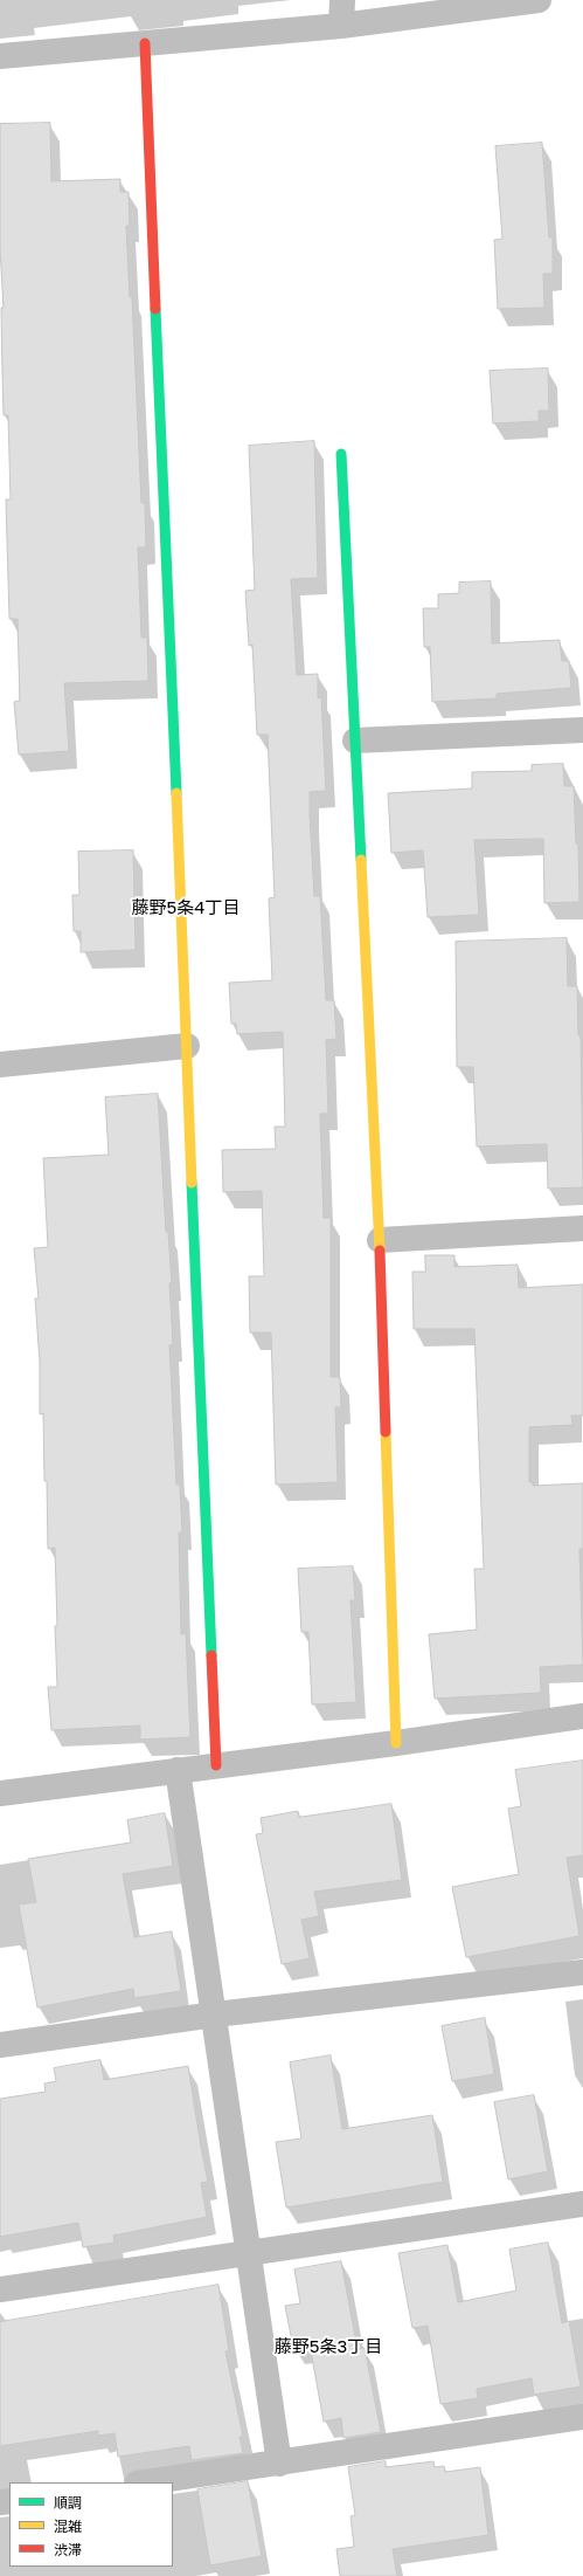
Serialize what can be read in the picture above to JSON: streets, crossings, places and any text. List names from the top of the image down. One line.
{"districts":["藤野5条4丁目","藤野5条3丁目"],"legend":["順調","混雑","渋滞"]}
